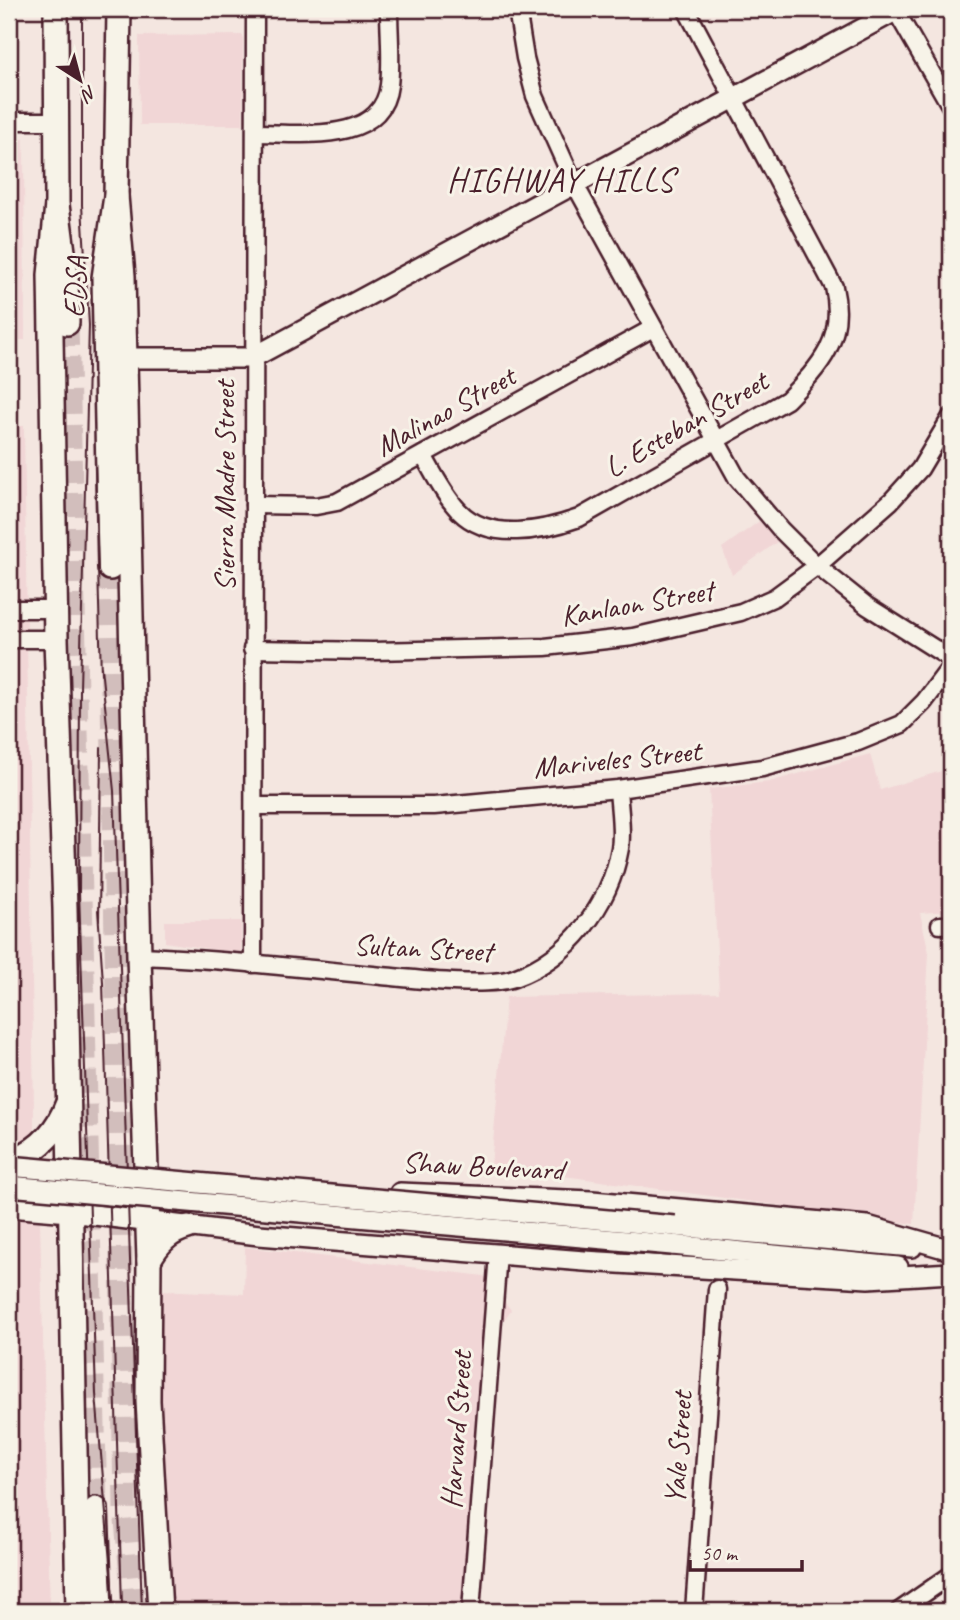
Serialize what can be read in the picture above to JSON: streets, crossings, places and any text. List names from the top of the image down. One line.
{"streets":{"highway":["EDSA"],"main road":["Shaw Boulevard"],"street":["Malinao Street","L. Esteban Street","Sierra Madre Street","Kanlaon Street","Mariveles Street","Sultan Street","Harvard Street","Yale Street"]},"crossings":[["Malinao Street","L. Esteban Street"],["Malinao Street","Sierra Madre Street"],["Sierra Madre Street","Kanlaon Street"],["Sierra Madre Street","Mariveles Street"],["Sierra Madre Street","Sultan Street"],["Mariveles Street","Sultan Street"],["Shaw Boulevard","Harvard Street"]],"districts":["HIGHWAY HILLS"],"scale_bar":"50 m","north":"bottom right"}
